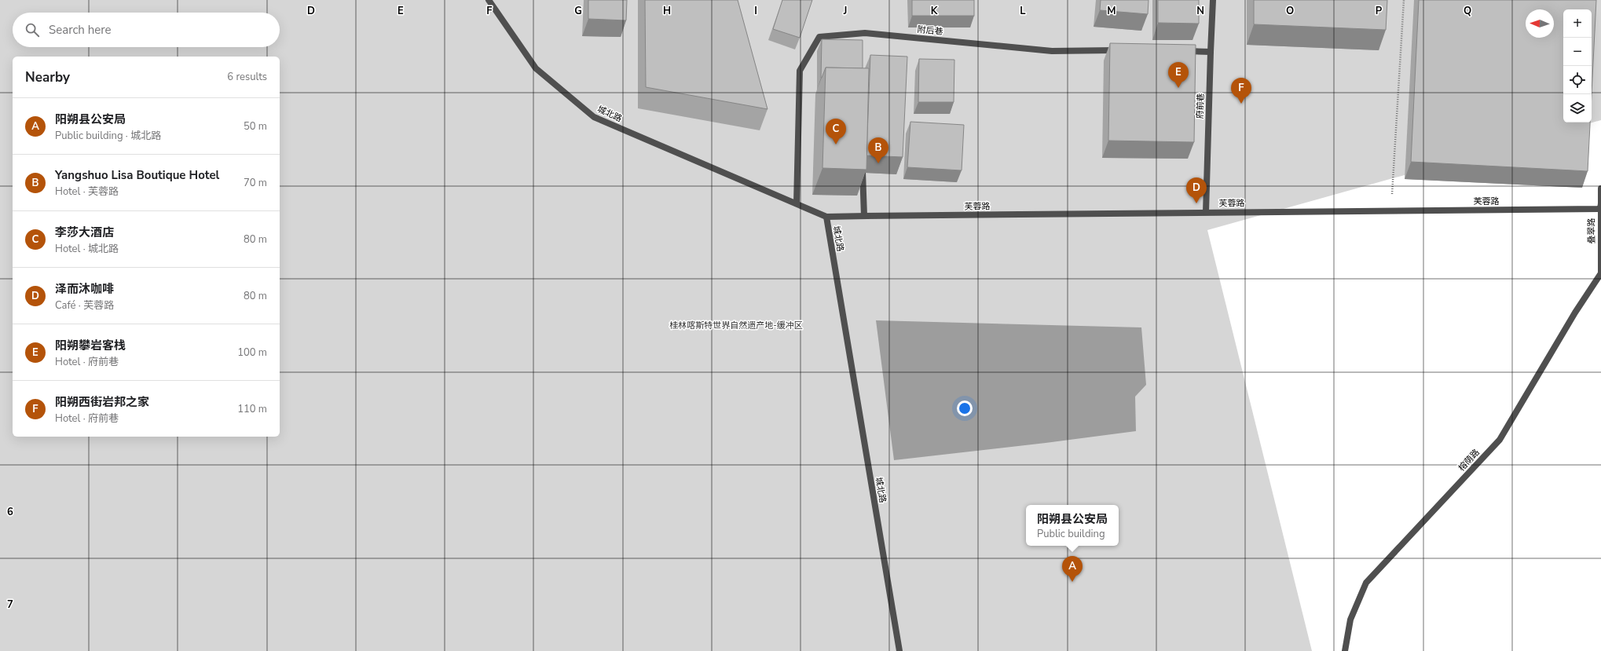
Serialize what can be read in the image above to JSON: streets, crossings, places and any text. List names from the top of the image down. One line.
{"streets":{"street":["附后巷","府前巷","城北路","芙蓉路","叠翠路","榕荫路"]},"crossings":[["附后巷","城北路"],["府前巷","芙蓉路"],["芙蓉路","叠翠路"],["叠翠路","榕荫路"]],"parks":["桂林喀斯特世界自然遗产地-缓冲区"],"north":"left","page":{"map_buttons":["+","−"],"search":"Search here","heading":["Nearby","6 results"],"pins":["E","F","C","B","D","A"],"list":[{"mark":"A","name":"阳朔县公安局","note":"Public building · 城北路","value":"50 m"},{"mark":"B","name":"Yangshuo Lisa Boutique Hotel","note":"Hotel · 芙蓉路","value":"70 m"},{"mark":"C","name":"李莎大酒店","note":"Hotel · 城北路","value":"80 m"},{"mark":"D","name":"泽而沐咖啡","note":"Café · 芙蓉路","value":"80 m"},{"mark":"E","name":"阳朔攀岩客栈","note":"Hotel · 府前巷","value":"100 m"},{"mark":"F","name":"阳朔西街岩邦之家","note":"Hotel · 府前巷","value":"110 m"}],"popup":["阳朔县公安局","Public building"]},"grid":{"columns":["D","E","F","G","H","I","J","K","L","M","N","O","P","Q"],"rows":["6","7"]}}
